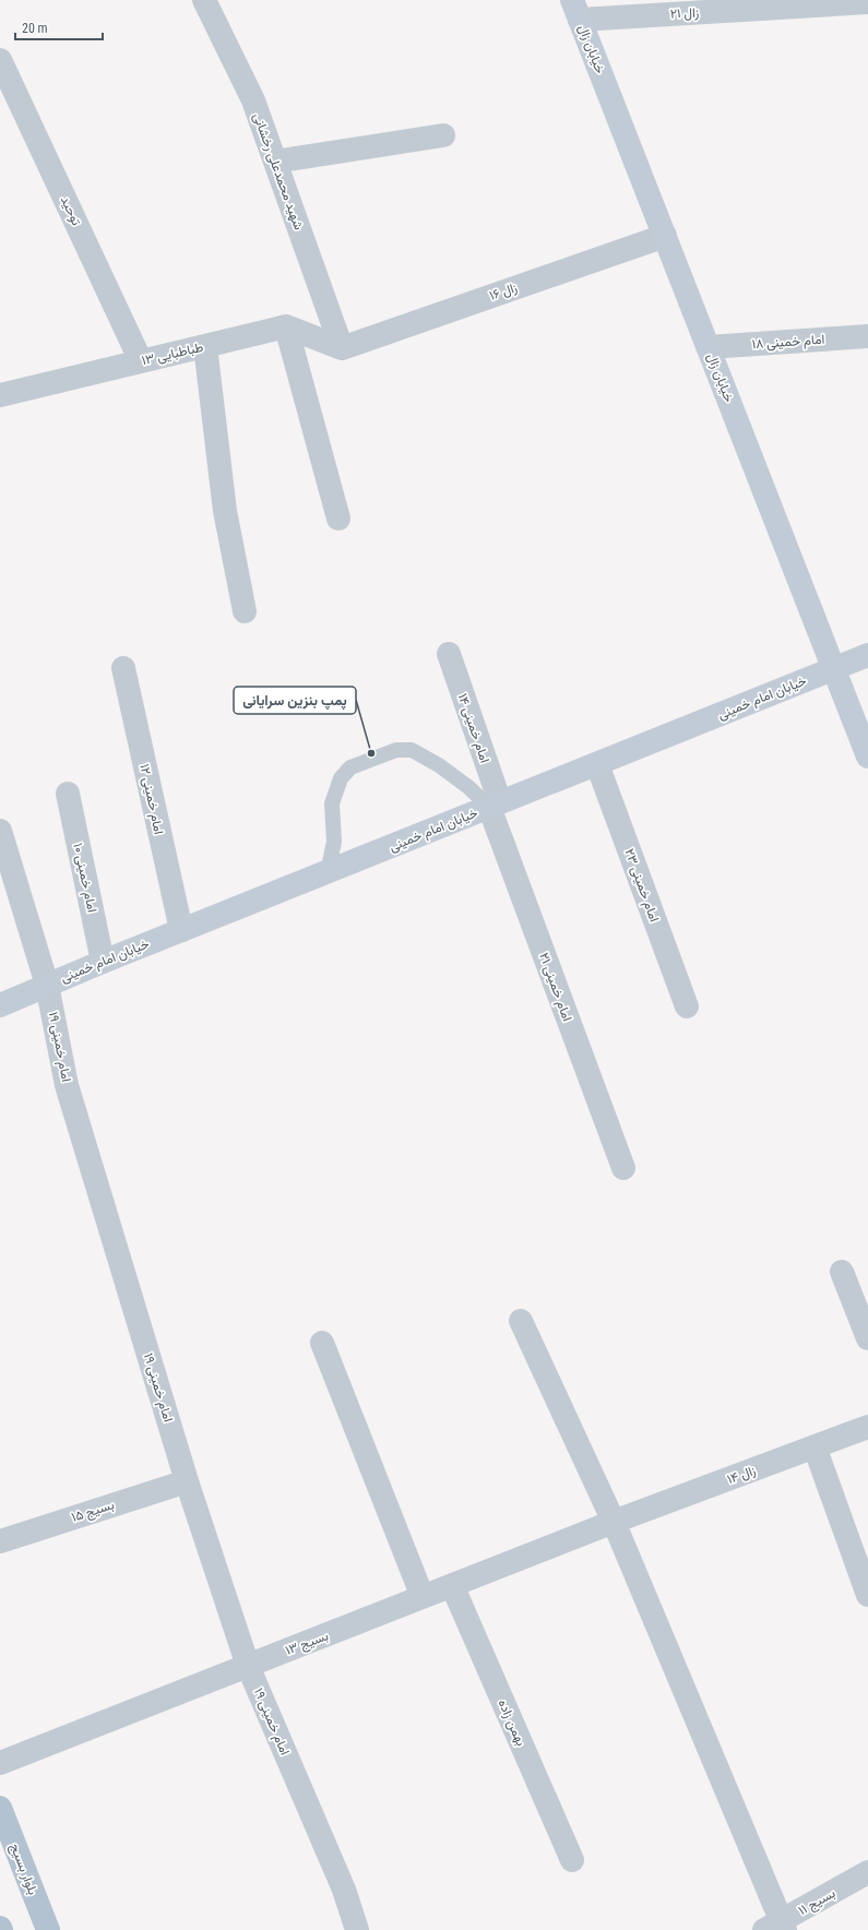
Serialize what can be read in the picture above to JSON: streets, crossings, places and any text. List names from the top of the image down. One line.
{"streets":{"main road":["خیابان زال","خیابان امام خمینی","بلوار بسیج"],"street":["زال ۲۱","شهید محمدعلی رخشانی","توحید","زال ۱۶","امام خمینی ۱۸","طباطبایی ۱۳","امام خمینی ۱۴","امام خمینی ۱۲","امام خمینی ۱۰","امام خمینی ۲۳","امام خمینی ۲۱","امام خمینی ۱۹","زال ۱۴","بسیج ۱۵","بسیج ۱۳","بهمن زاده","بسیج ۱۱"]},"crossings":[["زال ۲۱","خیابان زال"],["خیابان زال","زال ۱۶"],["خیابان زال","امام خمینی ۱۸"],["خیابان زال","خیابان امام خمینی"],["شهید محمدعلی رخشانی","زال ۱۶"],["توحید","طباطبایی ۱۳"],["خیابان امام خمینی","امام خمینی ۱۴"],["خیابان امام خمینی","امام خمینی ۱۲"],["خیابان امام خمینی","امام خمینی ۱۰"],["خیابان امام خمینی","امام خمینی ۲۳"],["خیابان امام خمینی","امام خمینی ۲۱"],["خیابان امام خمینی","امام خمینی ۱۹"],["امام خمینی ۱۴","امام خمینی ۲۱"],["امام خمینی ۱۹","بسیج ۱۵"],["امام خمینی ۱۹","بسیج ۱۳"],["زال ۱۴","بسیج ۱۳"],["بسیج ۱۳","بهمن زاده"]],"places":["پمپ بنزین سرایانی"],"scale_bar":"20 m"}
